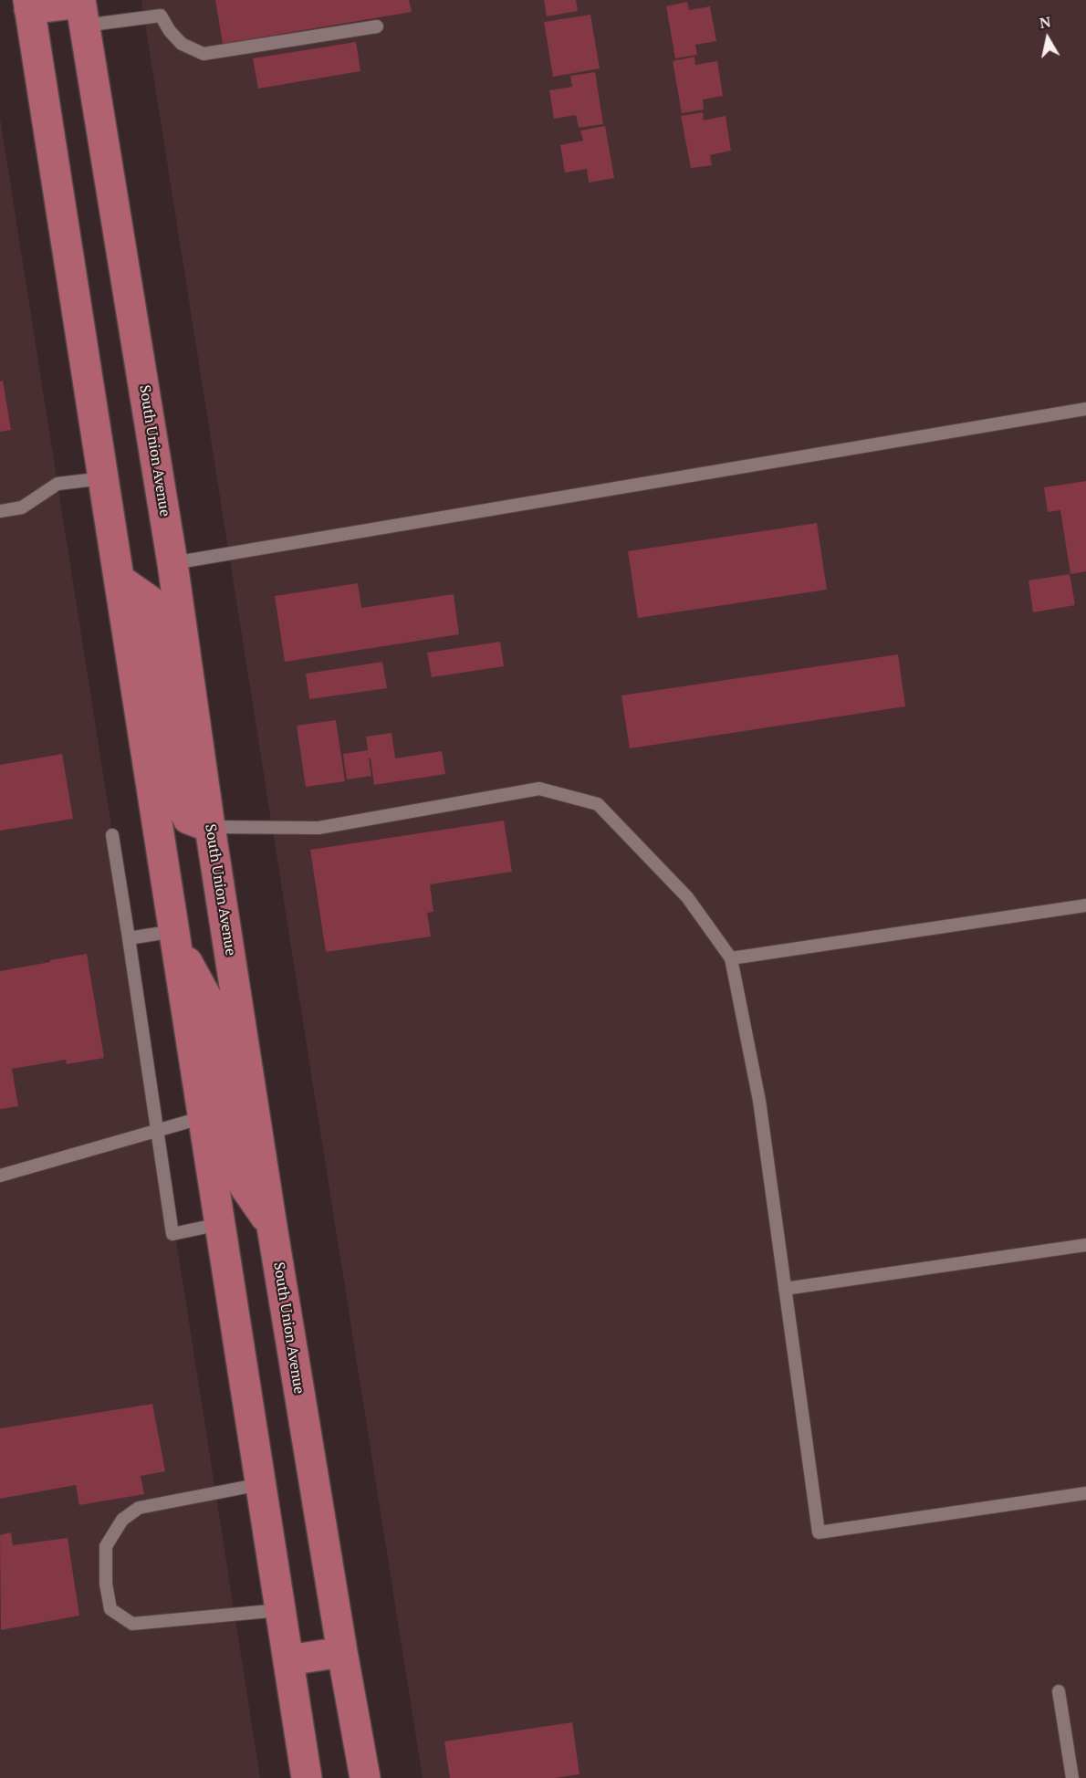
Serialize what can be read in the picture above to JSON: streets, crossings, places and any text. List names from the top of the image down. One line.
{"streets":{"main road":["South Union Avenue"]},"north":"top"}
